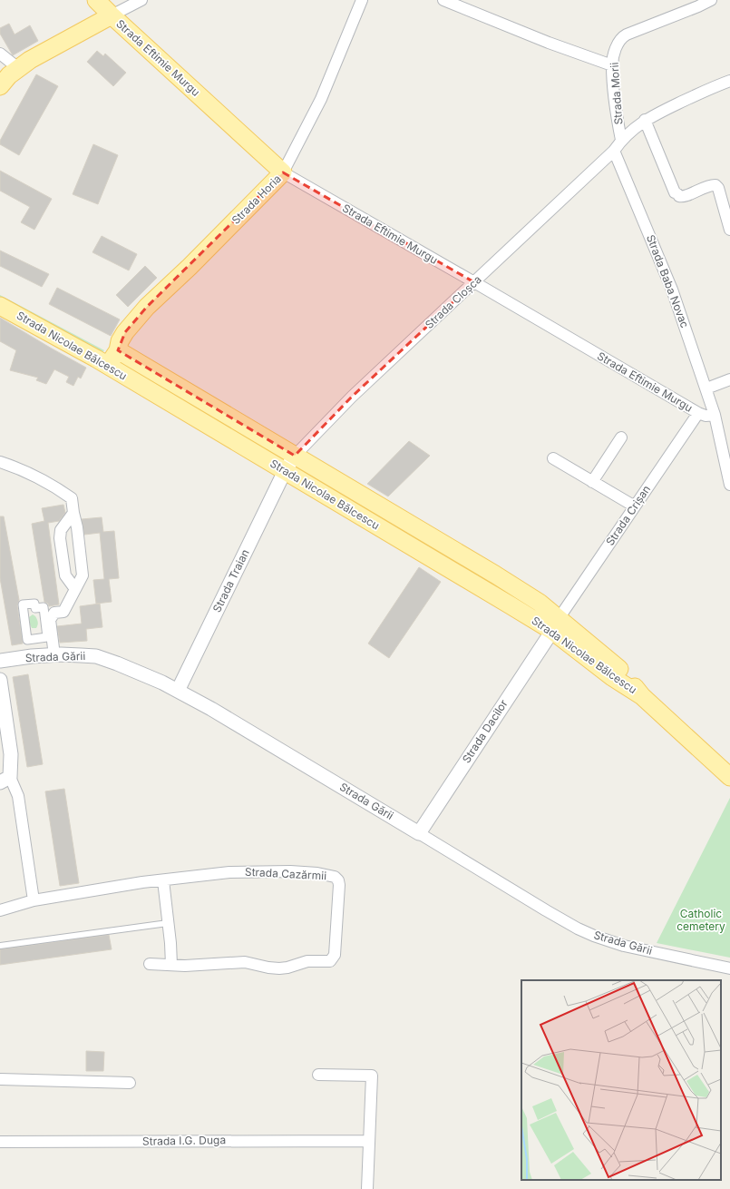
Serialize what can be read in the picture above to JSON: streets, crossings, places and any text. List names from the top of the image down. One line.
{"streets":{"main road":["Strada Eftimie Murgu","Strada Horia","Strada Nicolae Bălcescu"],"street":["Strada Morii","Strada Baba Novac","Strada Cloșca","Strada Crișan","Strada Traian","Strada Gării","Strada Dacilor","Strada Cazărmii","Strada I.G. Duga"]},"crossings":[["Strada Eftimie Murgu","Strada Horia"],["Strada Eftimie Murgu","Strada Cloșca"],["Strada Eftimie Murgu","Strada Crișan"],["Strada Morii","Strada Baba Novac"],["Strada Morii","Strada Cloșca"],["Strada Horia","Strada Nicolae Bălcescu"],["Strada Baba Novac","Strada Cloșca"],["Strada Cloșca","Strada Nicolae Bălcescu"],["Strada Cloșca","Strada Traian"],["Strada Nicolae Bălcescu","Strada Crișan"],["Strada Nicolae Bălcescu","Strada Traian"],["Strada Nicolae Bălcescu","Strada Dacilor"],["Strada Crișan","Strada Dacilor"],["Strada Traian","Strada Gării"],["Strada Gării","Strada Dacilor"]],"parks":["Catholic cemetery"]}
